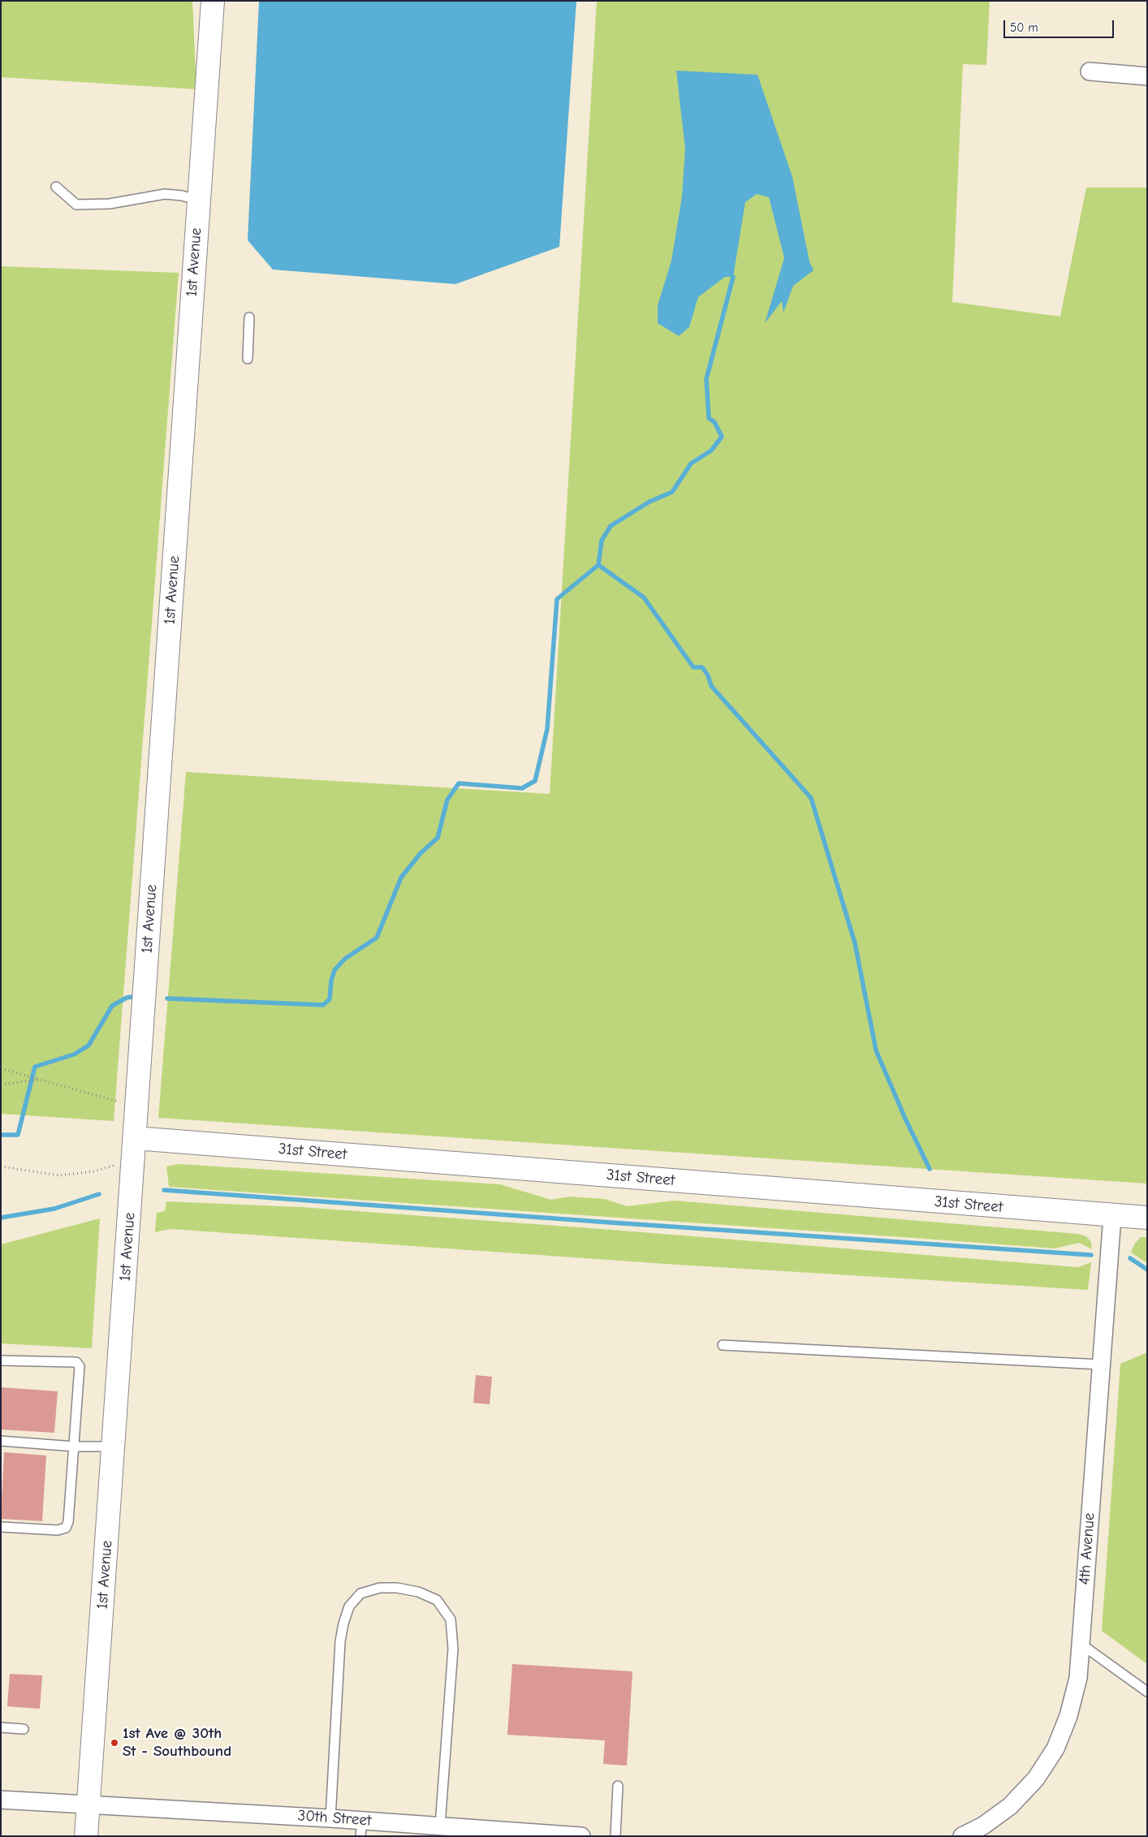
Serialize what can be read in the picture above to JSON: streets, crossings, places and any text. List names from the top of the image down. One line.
{"streets":{"main road":["1st Avenue","31st Street"],"street":["4th Avenue","30th Street"]},"crossings":[["1st Avenue","31st Street"],["1st Avenue","30th Street"],["31st Street","4th Avenue"]],"places":["1st Ave @ 30th St - Southbound"],"scale_bar":"50 m"}
